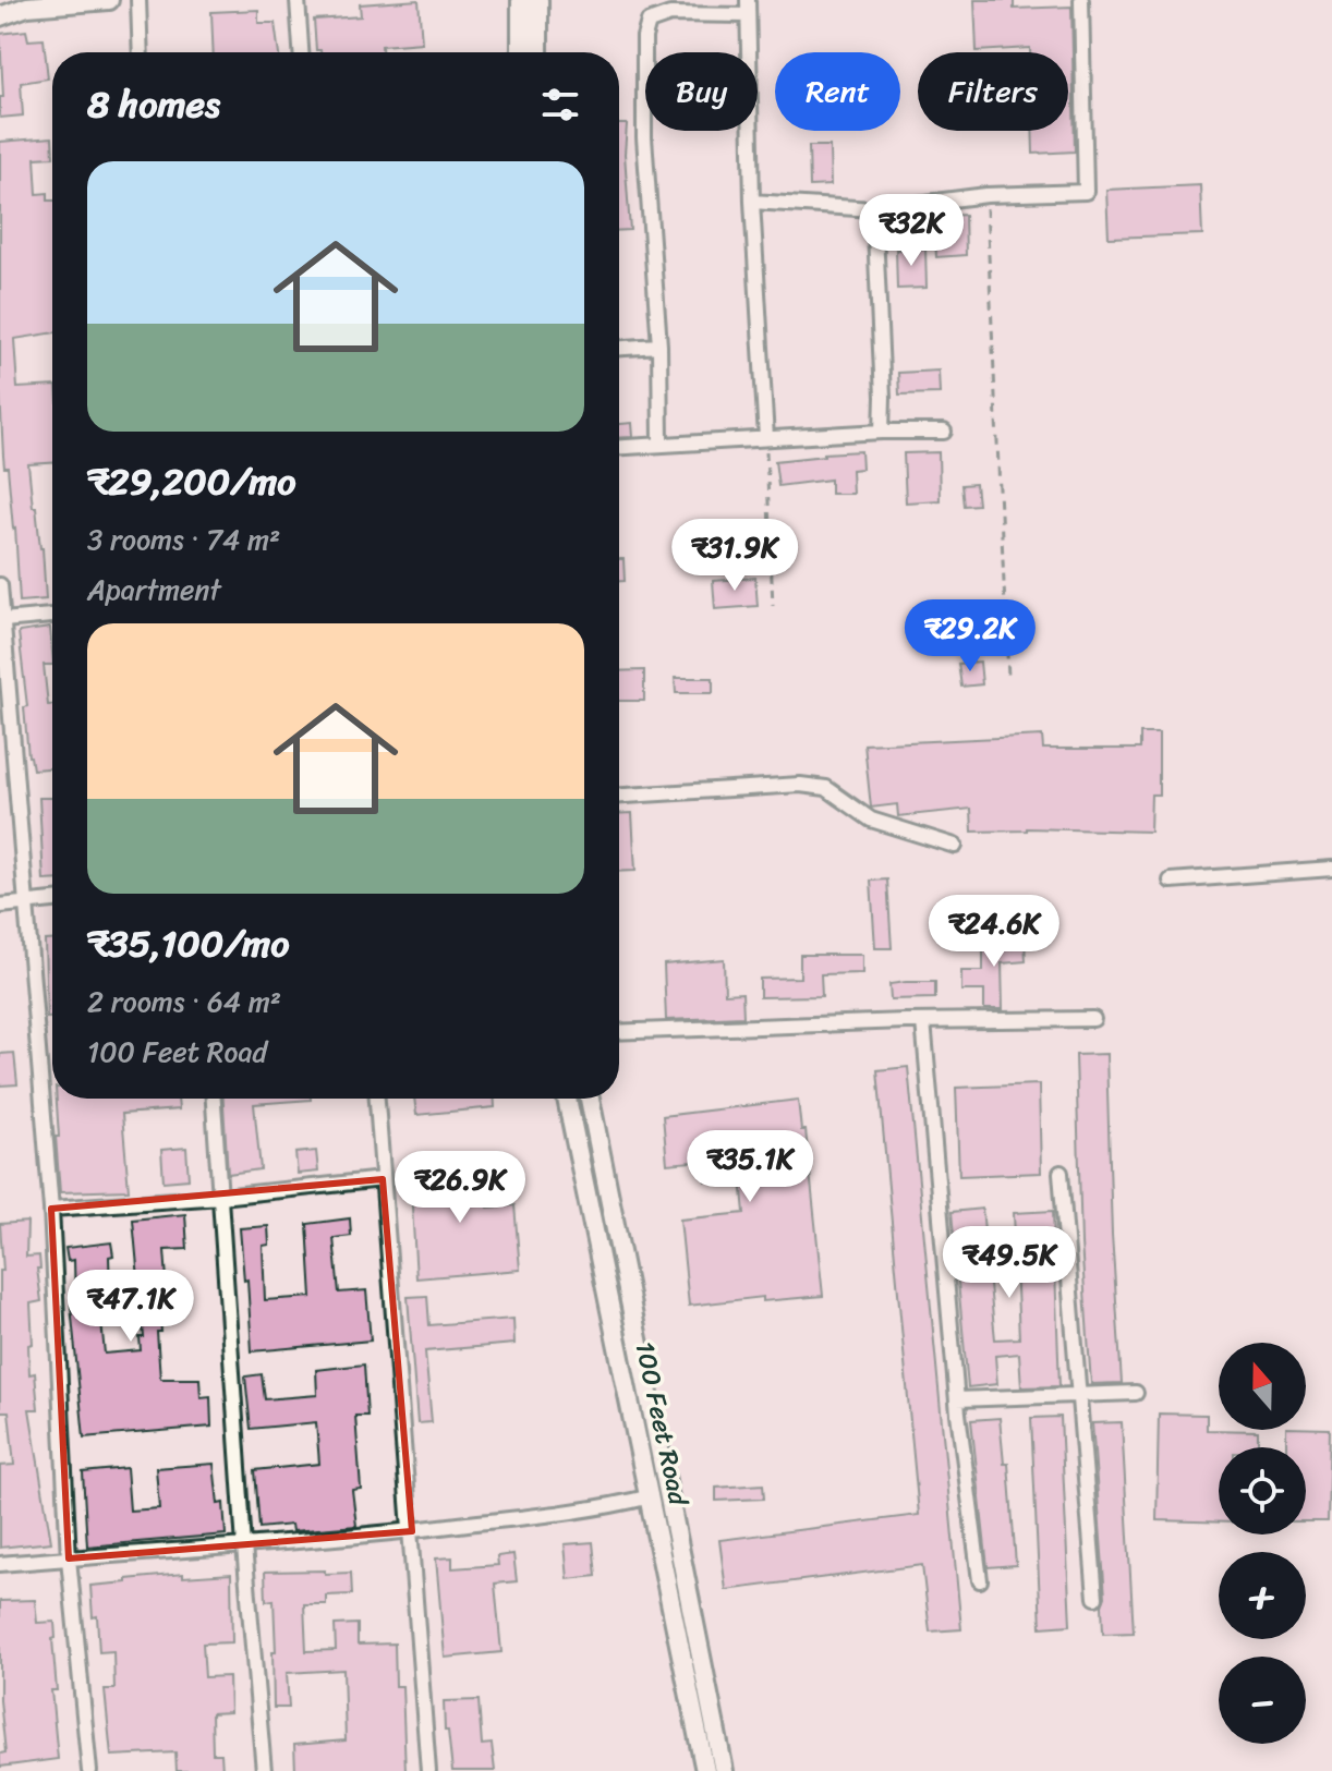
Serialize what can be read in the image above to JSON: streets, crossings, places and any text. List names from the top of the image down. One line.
{"streets":{"street":["100 Feet Road"]},"north":"top","page":{"chip":["Buy","Rent","Filters"],"heading":"8 homes","list":[{"name":"₹29,200/mo","note":"3 rooms · 74 m² · Apartment"},{"name":"₹35,100/mo","note":"2 rooms · 64 m² · 100 Feet Road"}],"price":["₹32K","₹31.9K","₹29.2K","₹24.6K","₹35.1K","₹26.9K","₹49.5K","₹47.1K"],"map_buttons":["+","−"]}}
